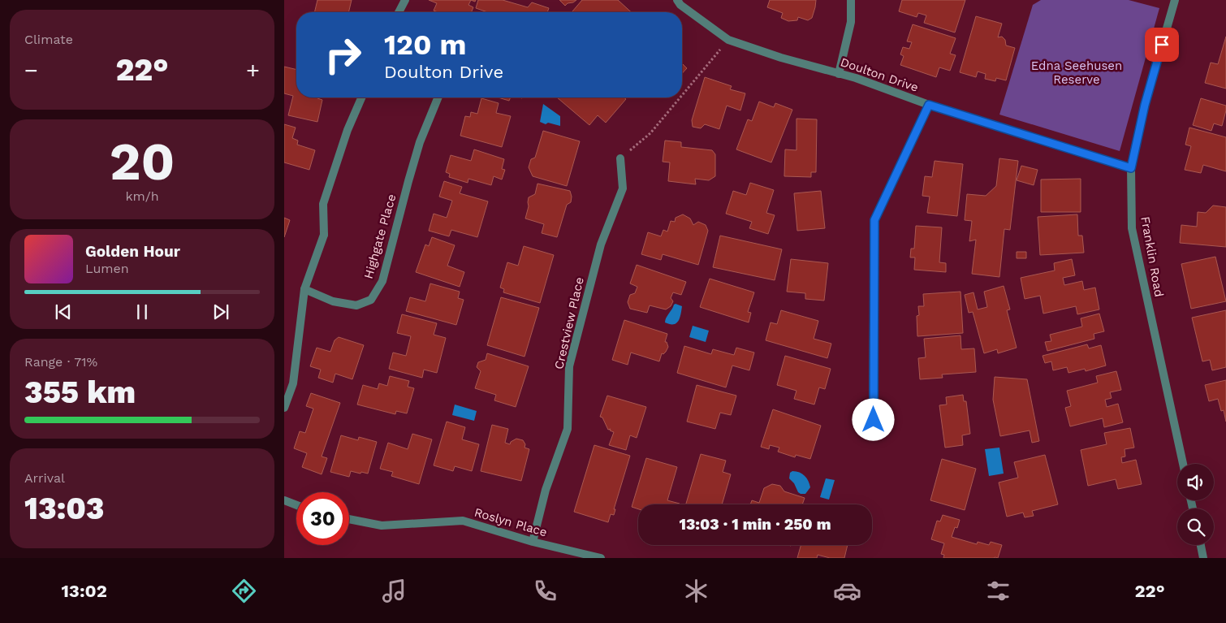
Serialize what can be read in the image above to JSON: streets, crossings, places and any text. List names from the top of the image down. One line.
{"streets":{"street":["Doulton Drive","Highgate Place","Franklin Road","Crestview Place","Roslyn Place"]},"crossings":[["Doulton Drive","Franklin Road"],["Crestview Place","Roslyn Place"]],"parks":["Edna Seehusen Reserve"],"page":{"tile":["Climate",["20","km/h"],["Range · 71%","355 km"],["Arrival","13:03"]],"turn":["120 m","Doulton Drive"],"heat":["−","22°","+"],"song":["Golden Hour","Lumen"],"limit":"30","trip":"13:03 · 1 min · 250 m","tabs":["13:02","22°"]}}
